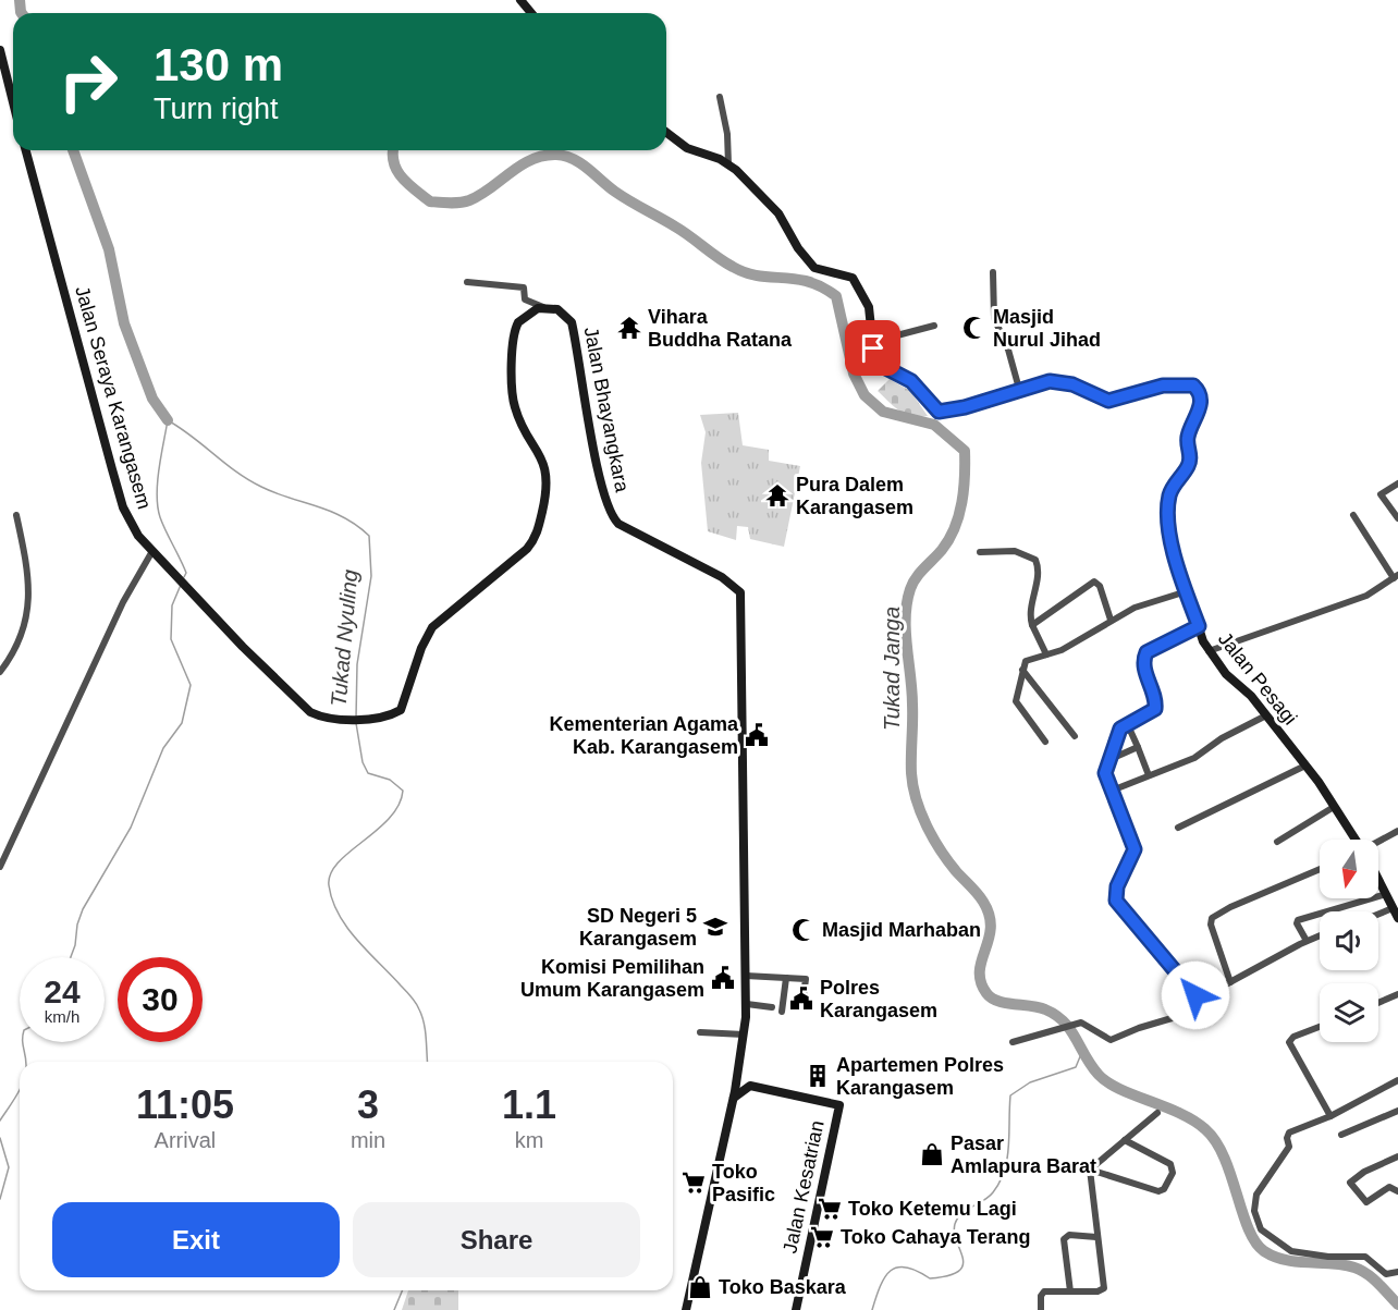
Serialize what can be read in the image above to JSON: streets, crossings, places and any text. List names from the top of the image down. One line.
{"streets":{"street":["Jalan Seraya Karangasem","Jalan Bhayangkara","Jalan Pesagi","Jalan Kesatrian"]},"crossings":[["Jalan Seraya Karangasem","Jalan Bhayangkara"]],"water":["Tukad Nyuling","Tukad Janga"],"places":{"temple":["Vihara Buddha Ratana","Pura Dalem Karangasem"],"mosque":["Masjid Nurul Jihad","Masjid Marhaban"],"public building":["Kementerian Agama Kab. Karangasem","Komisi Pemilihan Umum Karangasem","Polres Karangasem"],"school or university":["SD Negeri 5 Karangasem"],"building":["Apartemen Polres Karangasem"],"shop":["Pasar Amlapura Barat","Toko Baskara"],"supermarket":["Toko Pasific","Toko Ketemu Lagi","Toko Cahaya Terang"]},"north":"bottom","page":{"turn":["130 m","Turn right"],"speed":"24 km/h","limit":"30","eta":["11:05","Arrival","3","min","1.1","km"],"buttons":["Exit","Share"]}}
